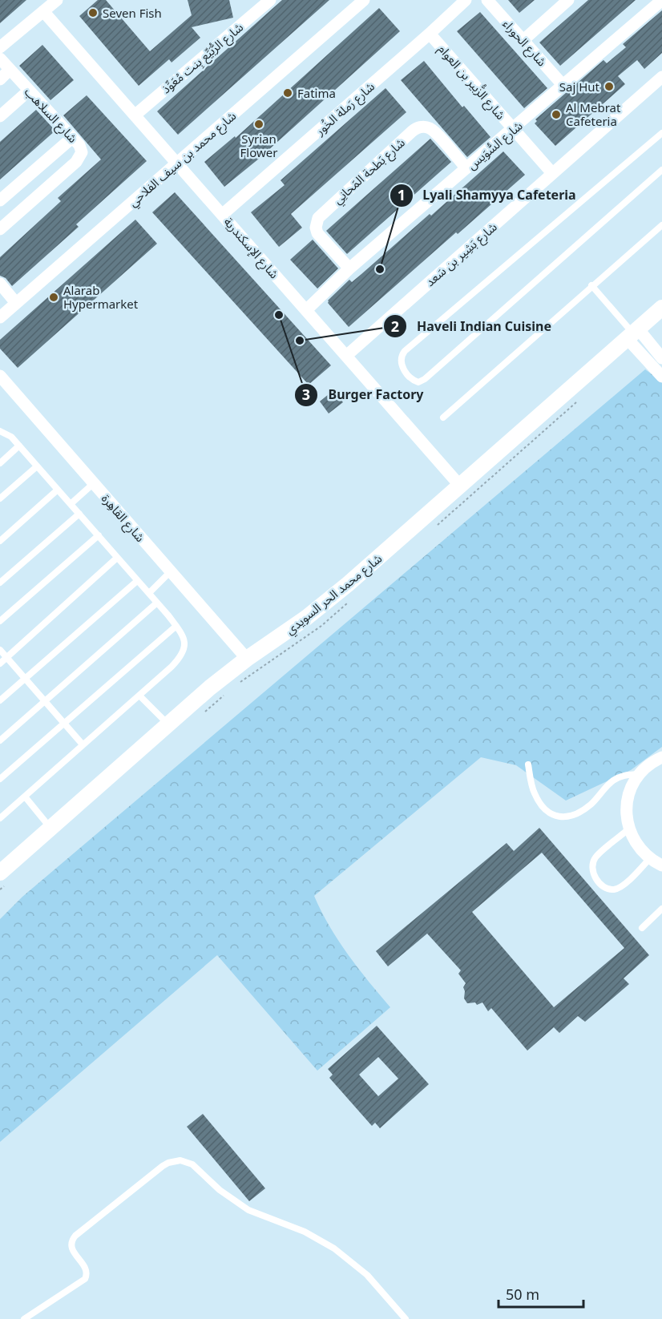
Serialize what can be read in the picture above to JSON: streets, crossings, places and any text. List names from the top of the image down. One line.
{"streets":{"street":["شارع الحوراء","شارع الرُّبَيِّع بِنت مُعَوِّذ","شارع الزُّبير بن العوام","شارع رَملة الخُور","شارع السلاهب","شارع السُّوَيس","شارع محمد بن سيف الفلاحي","شارع بَطحة المَحانِي","شارع الإسكندرية","شارع بَشِير بن سَعد","شارع القاهِرة","شارع محمد الحر السويدي"]},"crossings":[["شارع الحوراء","شارع السُّوَيس"],["شارع الرُّبَيِّع بِنت مُعَوِّذ","شارع الإسكندرية"],["شارع الزُّبير بن العوام","شارع رَملة الخُور"],["شارع الزُّبير بن العوام","شارع السُّوَيس"],["شارع الزُّبير بن العوام","شارع بَشِير بن سَعد"],["شارع رَملة الخُور","شارع الإسكندرية"],["شارع السُّوَيس","شارع بَطحة المَحانِي"],["شارع السُّوَيس","شارع الإسكندرية"],["شارع محمد بن سيف الفلاحي","شارع الإسكندرية"],["شارع الإسكندرية","شارع بَشِير بن سَعد"],["شارع الإسكندرية","شارع محمد الحر السويدي"],["شارع القاهِرة","شارع محمد الحر السويدي"]],"places":["Seven Fish","Saj Hut","Fatima","Al Mebrat Cafeteria","Syrian Flower","Lyali Shamyya Cafeteria","Alarab Hypermarket","Burger Factory","Haveli Indian Cuisine"],"scale_bar":"50 m"}
